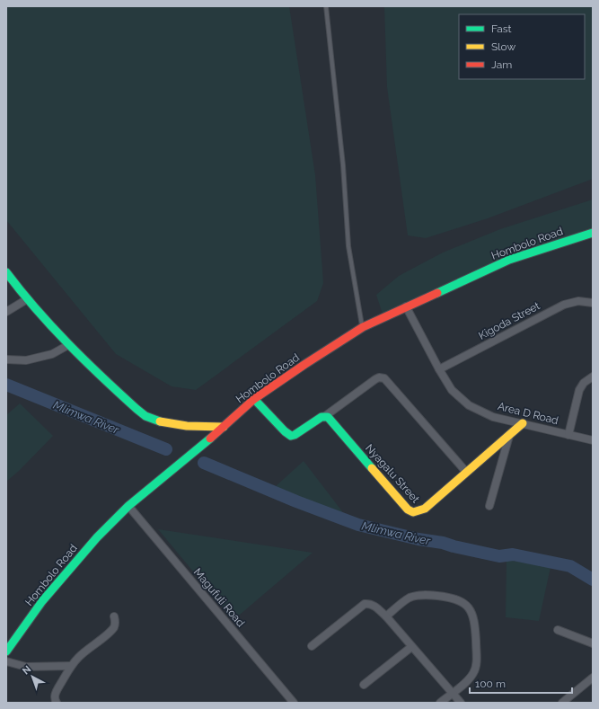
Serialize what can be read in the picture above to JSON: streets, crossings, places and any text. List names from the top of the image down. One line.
{"streets":{"street":["Hombolo Road","Kigoda Street","Area D Road","Nyagalu Street","Magufuli Road"]},"crossings":[["Hombolo Road","Area D Road"],["Hombolo Road","Magufuli Road"],["Kigoda Street","Area D Road"],["Area D Road","Nyagalu Street"]],"water":["Mlimwa River"],"legend":["Fast","Slow","Jam"],"scale_bar":"100 m","north":"top left"}
